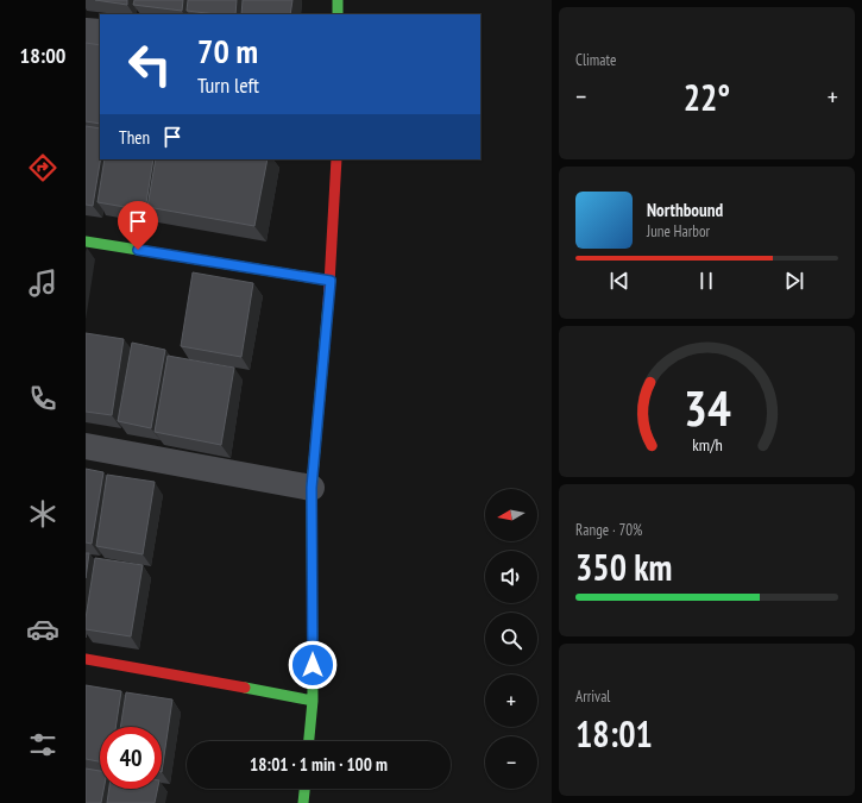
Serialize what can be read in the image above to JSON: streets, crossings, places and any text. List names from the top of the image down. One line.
{"north":"left","page":{"tabs":"18:00","tile":["Climate",["Range · 70%","350 km"],["Arrival","18:01"]],"turn":["70 m","Turn left"],"heat":["−","22°","+"],"then":"Then","song":["Northbound","June Harbor"],"map_buttons":["+","−"],"limit":"40","trip":"18:01 · 1 min · 100 m","gauge":["34","km/h"]}}
